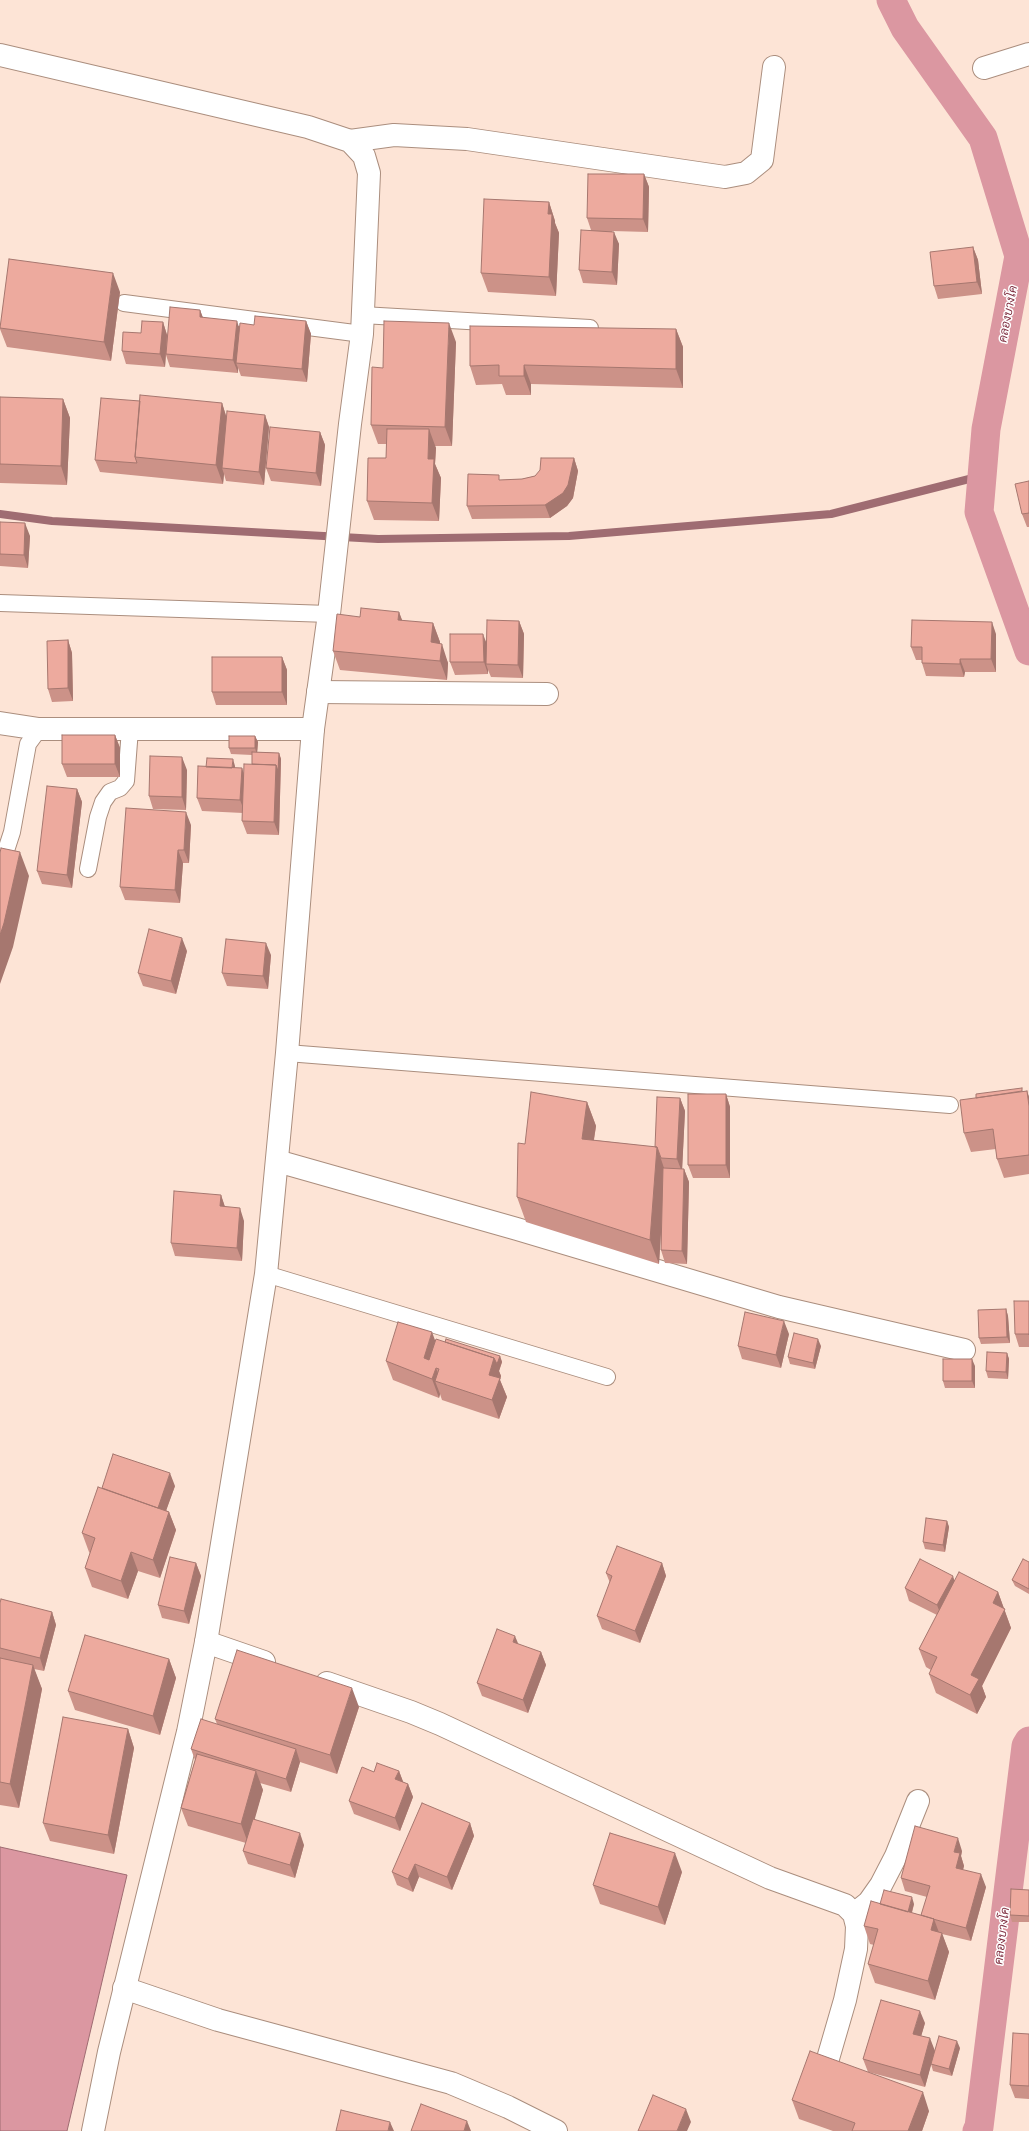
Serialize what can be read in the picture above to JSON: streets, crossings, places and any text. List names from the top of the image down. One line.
{"water":["คลองบางโค"]}
